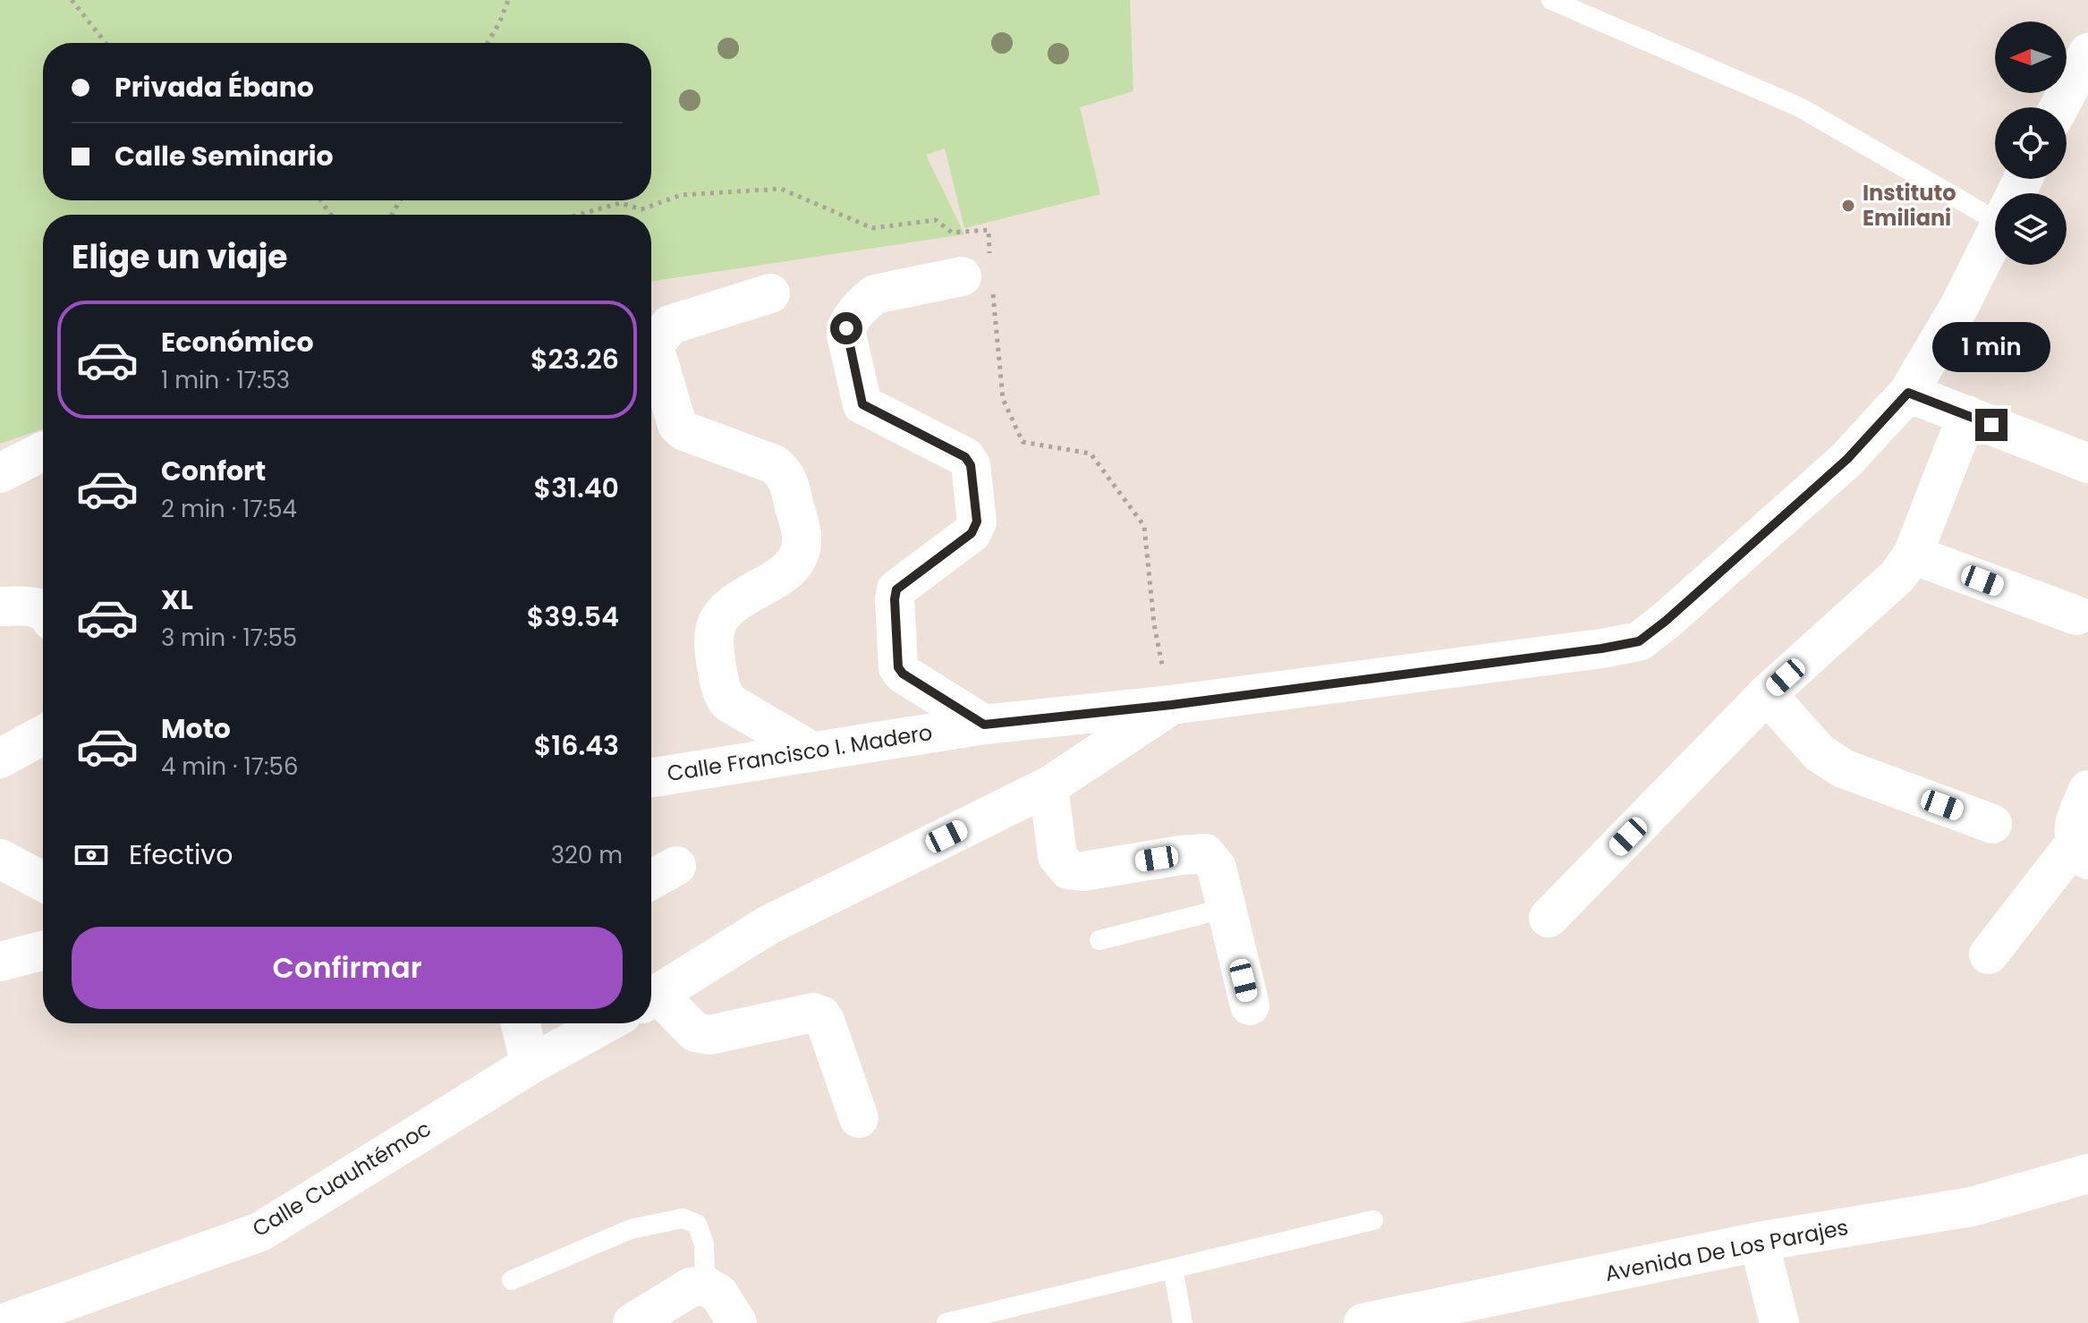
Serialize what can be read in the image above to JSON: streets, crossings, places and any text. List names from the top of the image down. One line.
{"streets":{"street":["Calle Francisco I. Madero","Calle Cuauhtémoc","Avenida De Los Parajes"]},"places":["Instituto Emiliani"],"north":"left","page":{"banner":["Privada Ébano","Calle Seminario"],"heading":"Elige un viaje","list":[{"name":"Económico","note":"1 min · 17:53","value":"$23.26"},{"name":"Confort","note":"2 min · 17:54","value":"$31.40"},{"name":"XL","note":"3 min · 17:55","value":"$39.54"},{"name":"Moto","note":"4 min · 17:56","value":"$16.43"}],"bubble":"1 min","pay":["Efectivo","320 m"],"buttons":"Confirmar"}}
